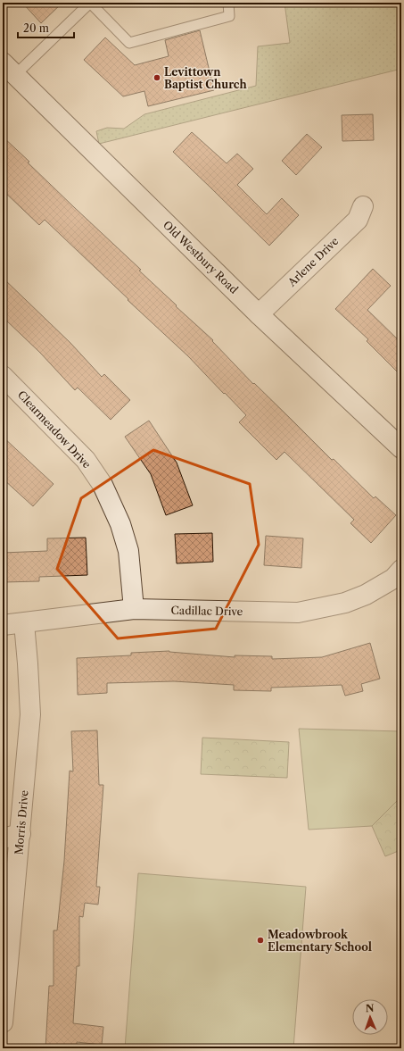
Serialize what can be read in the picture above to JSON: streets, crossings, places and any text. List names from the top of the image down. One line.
{"streets":{"street":["Old Westbury Road","Arlene Drive","Clearmeadow Drive","Cadillac Drive","Morris Drive"]},"crossings":[["Old Westbury Road","Arlene Drive"],["Clearmeadow Drive","Cadillac Drive"],["Cadillac Drive","Morris Drive"]],"places":["Levittown Baptist Church","Meadowbrook Elementary School"],"scale_bar":"20 m","north":"top"}
